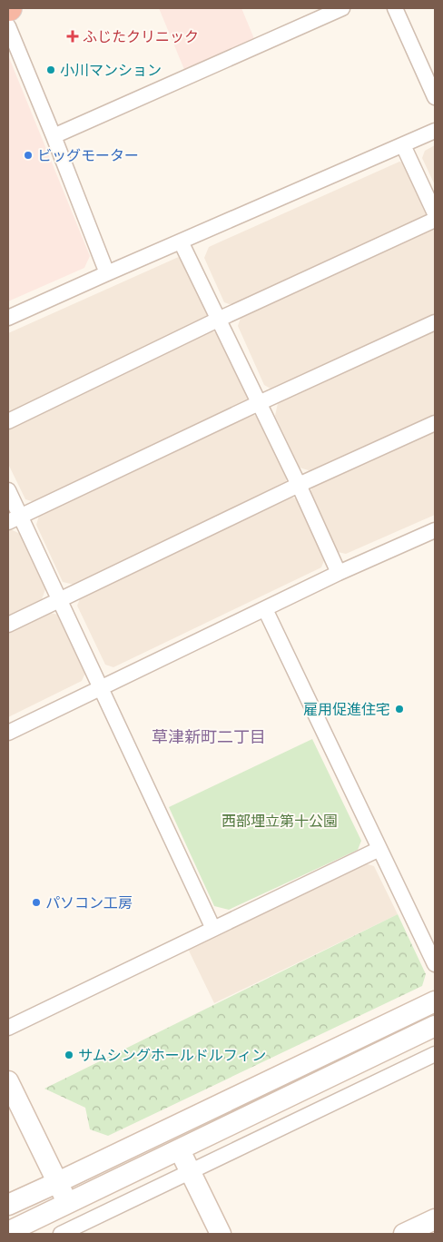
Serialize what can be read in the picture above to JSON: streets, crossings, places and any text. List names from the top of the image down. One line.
{"districts":["草津新町二丁目"],"parks":["西部埋立第十公園"],"places":{"health":["ふじたクリニック"],"other":["小川マンション","ビッグモーター","雇用促進住宅","パソコン工房","サムシングホールドルフィン"]}}
